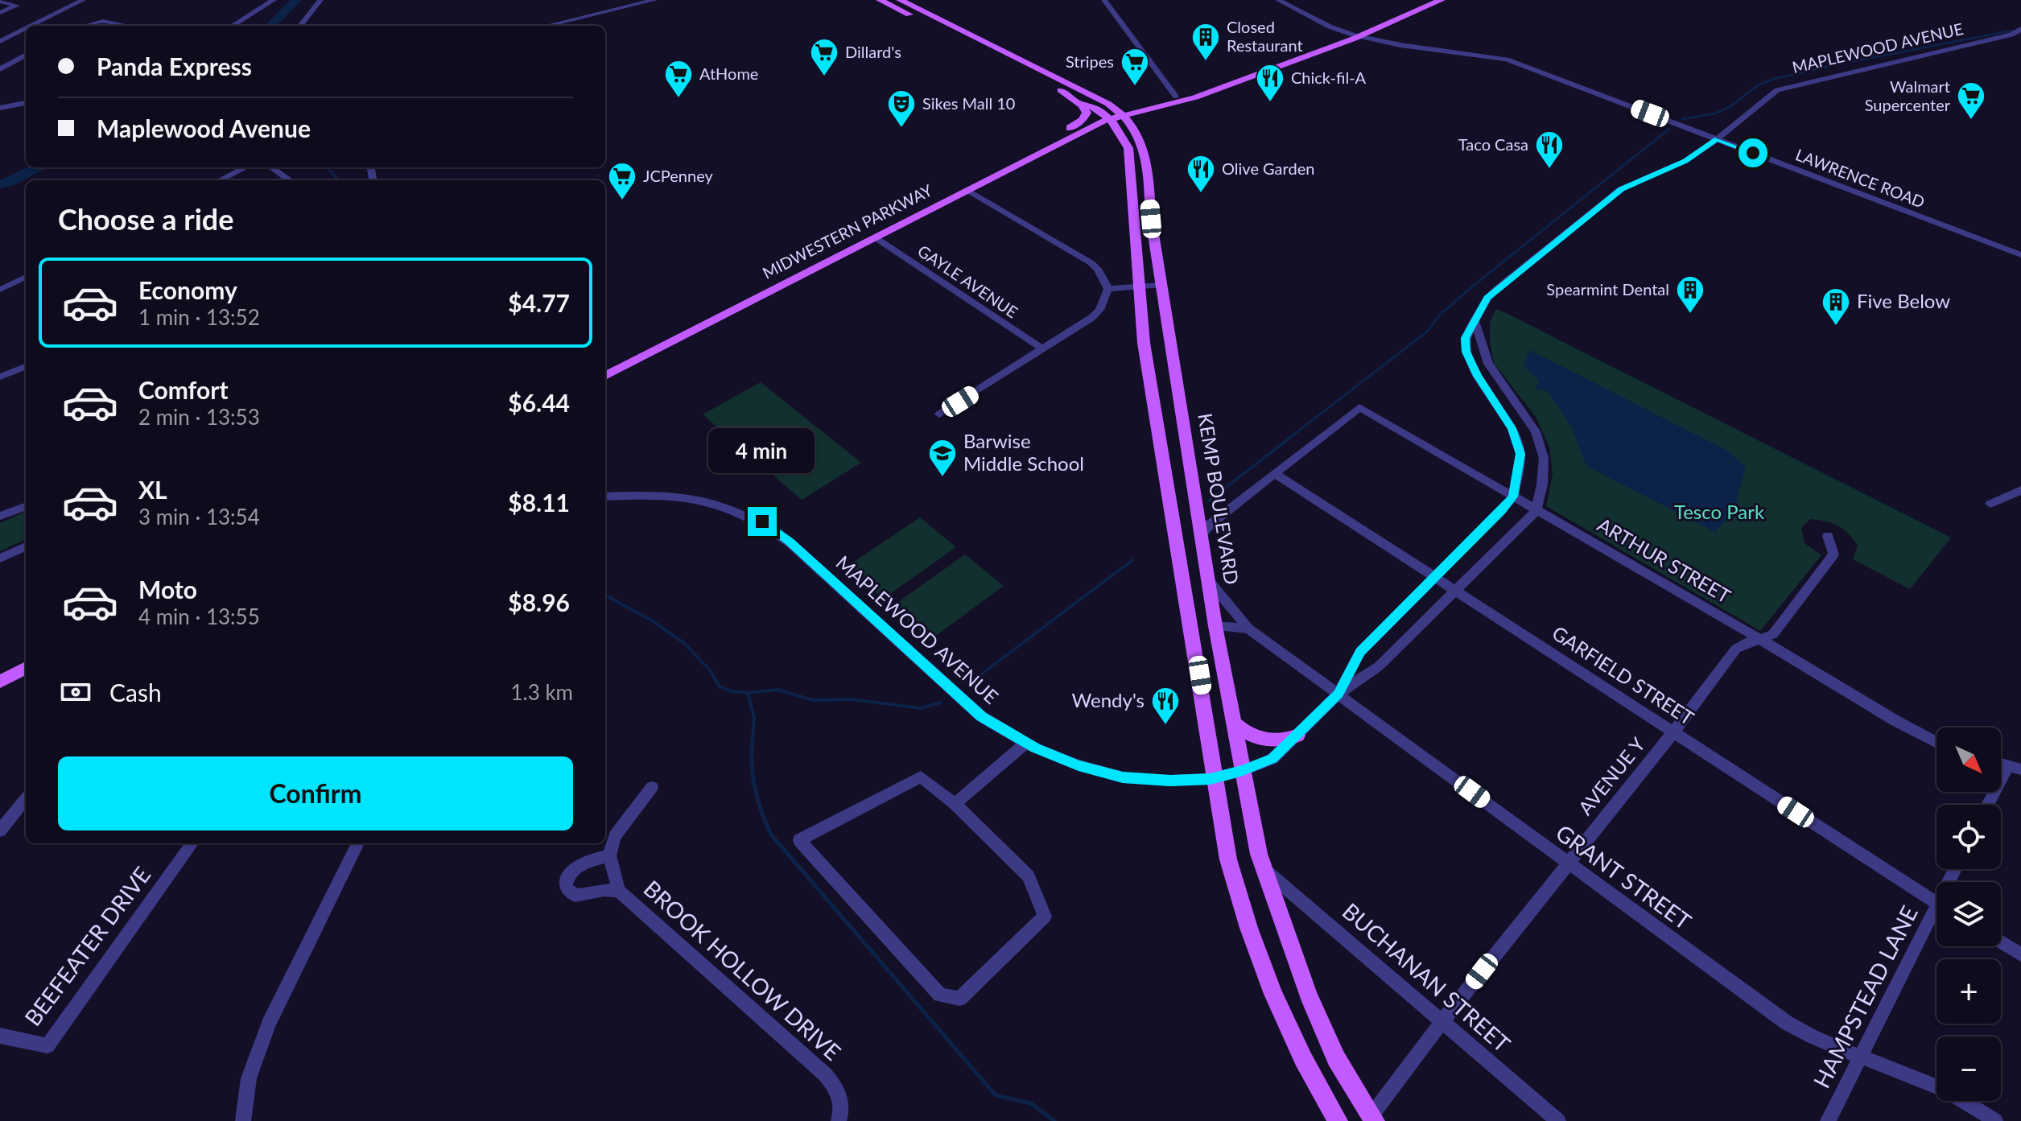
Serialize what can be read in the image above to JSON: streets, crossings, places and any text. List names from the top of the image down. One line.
{"streets":{"main road":["MIDWESTERN PARKWAY","KEMP BOULEVARD"],"street":["MAPLEWOOD AVENUE","LAWRENCE ROAD","GAYLE AVENUE","ARTHUR STREET","GARFIELD STREET","AVENUE Y","GRANT STREET","BEEFEATER DRIVE","BROOK HOLLOW DRIVE","BUCHANAN STREET","HAMPSTEAD LANE"]},"crossings":[["MAPLEWOOD AVENUE","LAWRENCE ROAD"],["MAPLEWOOD AVENUE","KEMP BOULEVARD"],["MAPLEWOOD AVENUE","ARTHUR STREET"],["MAPLEWOOD AVENUE","GARFIELD STREET"],["MAPLEWOOD AVENUE","GRANT STREET"],["MIDWESTERN PARKWAY","GAYLE AVENUE"],["MIDWESTERN PARKWAY","KEMP BOULEVARD"],["KEMP BOULEVARD","AVENUE Y"],["KEMP BOULEVARD","GRANT STREET"],["KEMP BOULEVARD","BUCHANAN STREET"],["ARTHUR STREET","GARFIELD STREET"],["ARTHUR STREET","AVENUE Y"],["GARFIELD STREET","AVENUE Y"],["AVENUE Y","GRANT STREET"],["AVENUE Y","BUCHANAN STREET"],["GRANT STREET","HAMPSTEAD LANE"]],"parks":["Tesco Park"],"places":{"building":["Closed Restaurant","Spearmint Dental","Five Below"],"supermarket":["Dillard's","Stripes","AtHome","Walmart Supercenter","JCPenney"],"restaurant":["Chick-fil-A","Taco Casa","Olive Garden","Wendy's"],"theatre":["Sikes Mall 10"],"school or university":["Barwise Middle School"]},"north":"bottom right","page":{"banner":["Panda Express","Maplewood Avenue"],"heading":"Choose a ride","list":[{"name":"Economy","note":"1 min · 13:52","value":"$4.77"},{"name":"Comfort","note":"2 min · 13:53","value":"$6.44"},{"name":"XL","note":"3 min · 13:54","value":"$8.11"},{"name":"Moto","note":"4 min · 13:55","value":"$8.96"}],"bubble":"4 min","pay":["Cash","1.3 km"],"map_buttons":["+","−"],"buttons":"Confirm"}}
